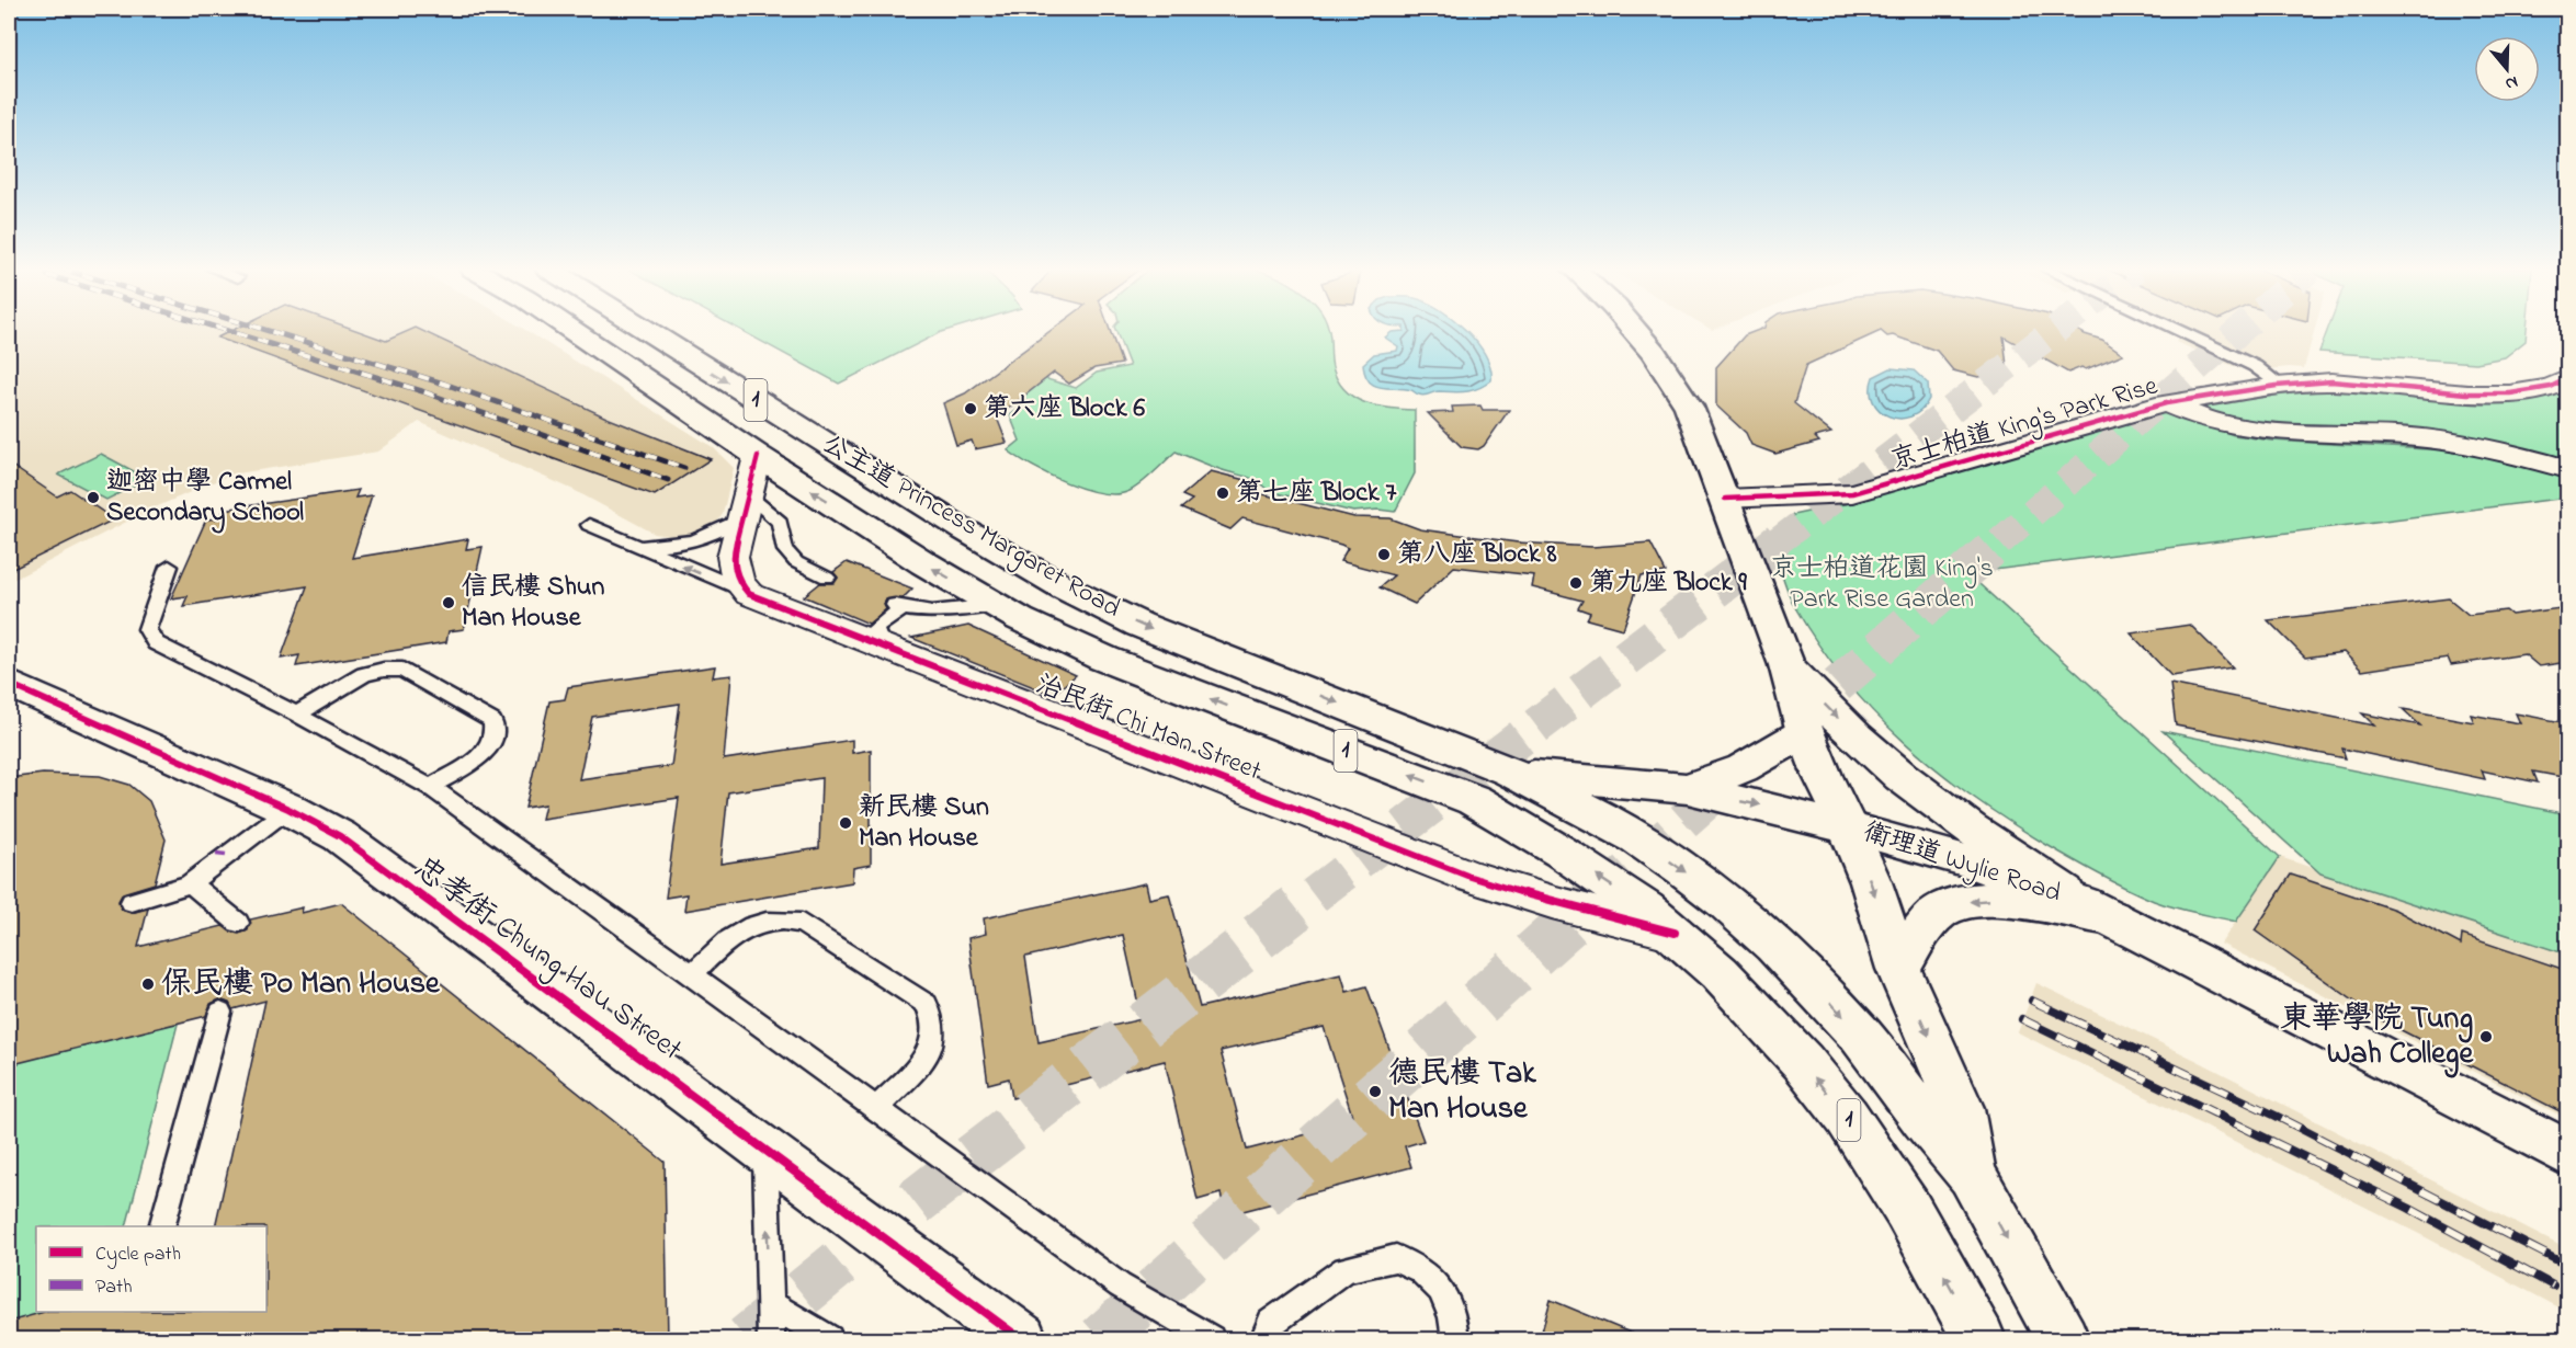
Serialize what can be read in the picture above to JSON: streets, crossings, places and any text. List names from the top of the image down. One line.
{"streets":{"main road":["1","公主道 Princess Margaret Road","衛理道 Wylie Road","忠孝街 Chung Hau Street"],"street":["京士柏道 King's Park Rise","治民街 Chi Man Street"]},"crossings":[["京士柏道 King's Park Rise","衛理道 Wylie Road"],["公主道 Princess Margaret Road","治民街 Chi Man Street"]],"parks":["京士柏道花園 King's Park Rise Garden"],"places":["第六座 Block 6","第七座 Block 7","迦密中學 Carmel Secondary School","第八座 Block 8","第九座 Block 9","信民樓 Shun Man House","新民樓 Sun Man House","保民樓 Po Man House","東華學院 Tung Wah College","德民樓 Tak Man House"],"legend":["Cycle path","Path"],"north":"bottom"}
